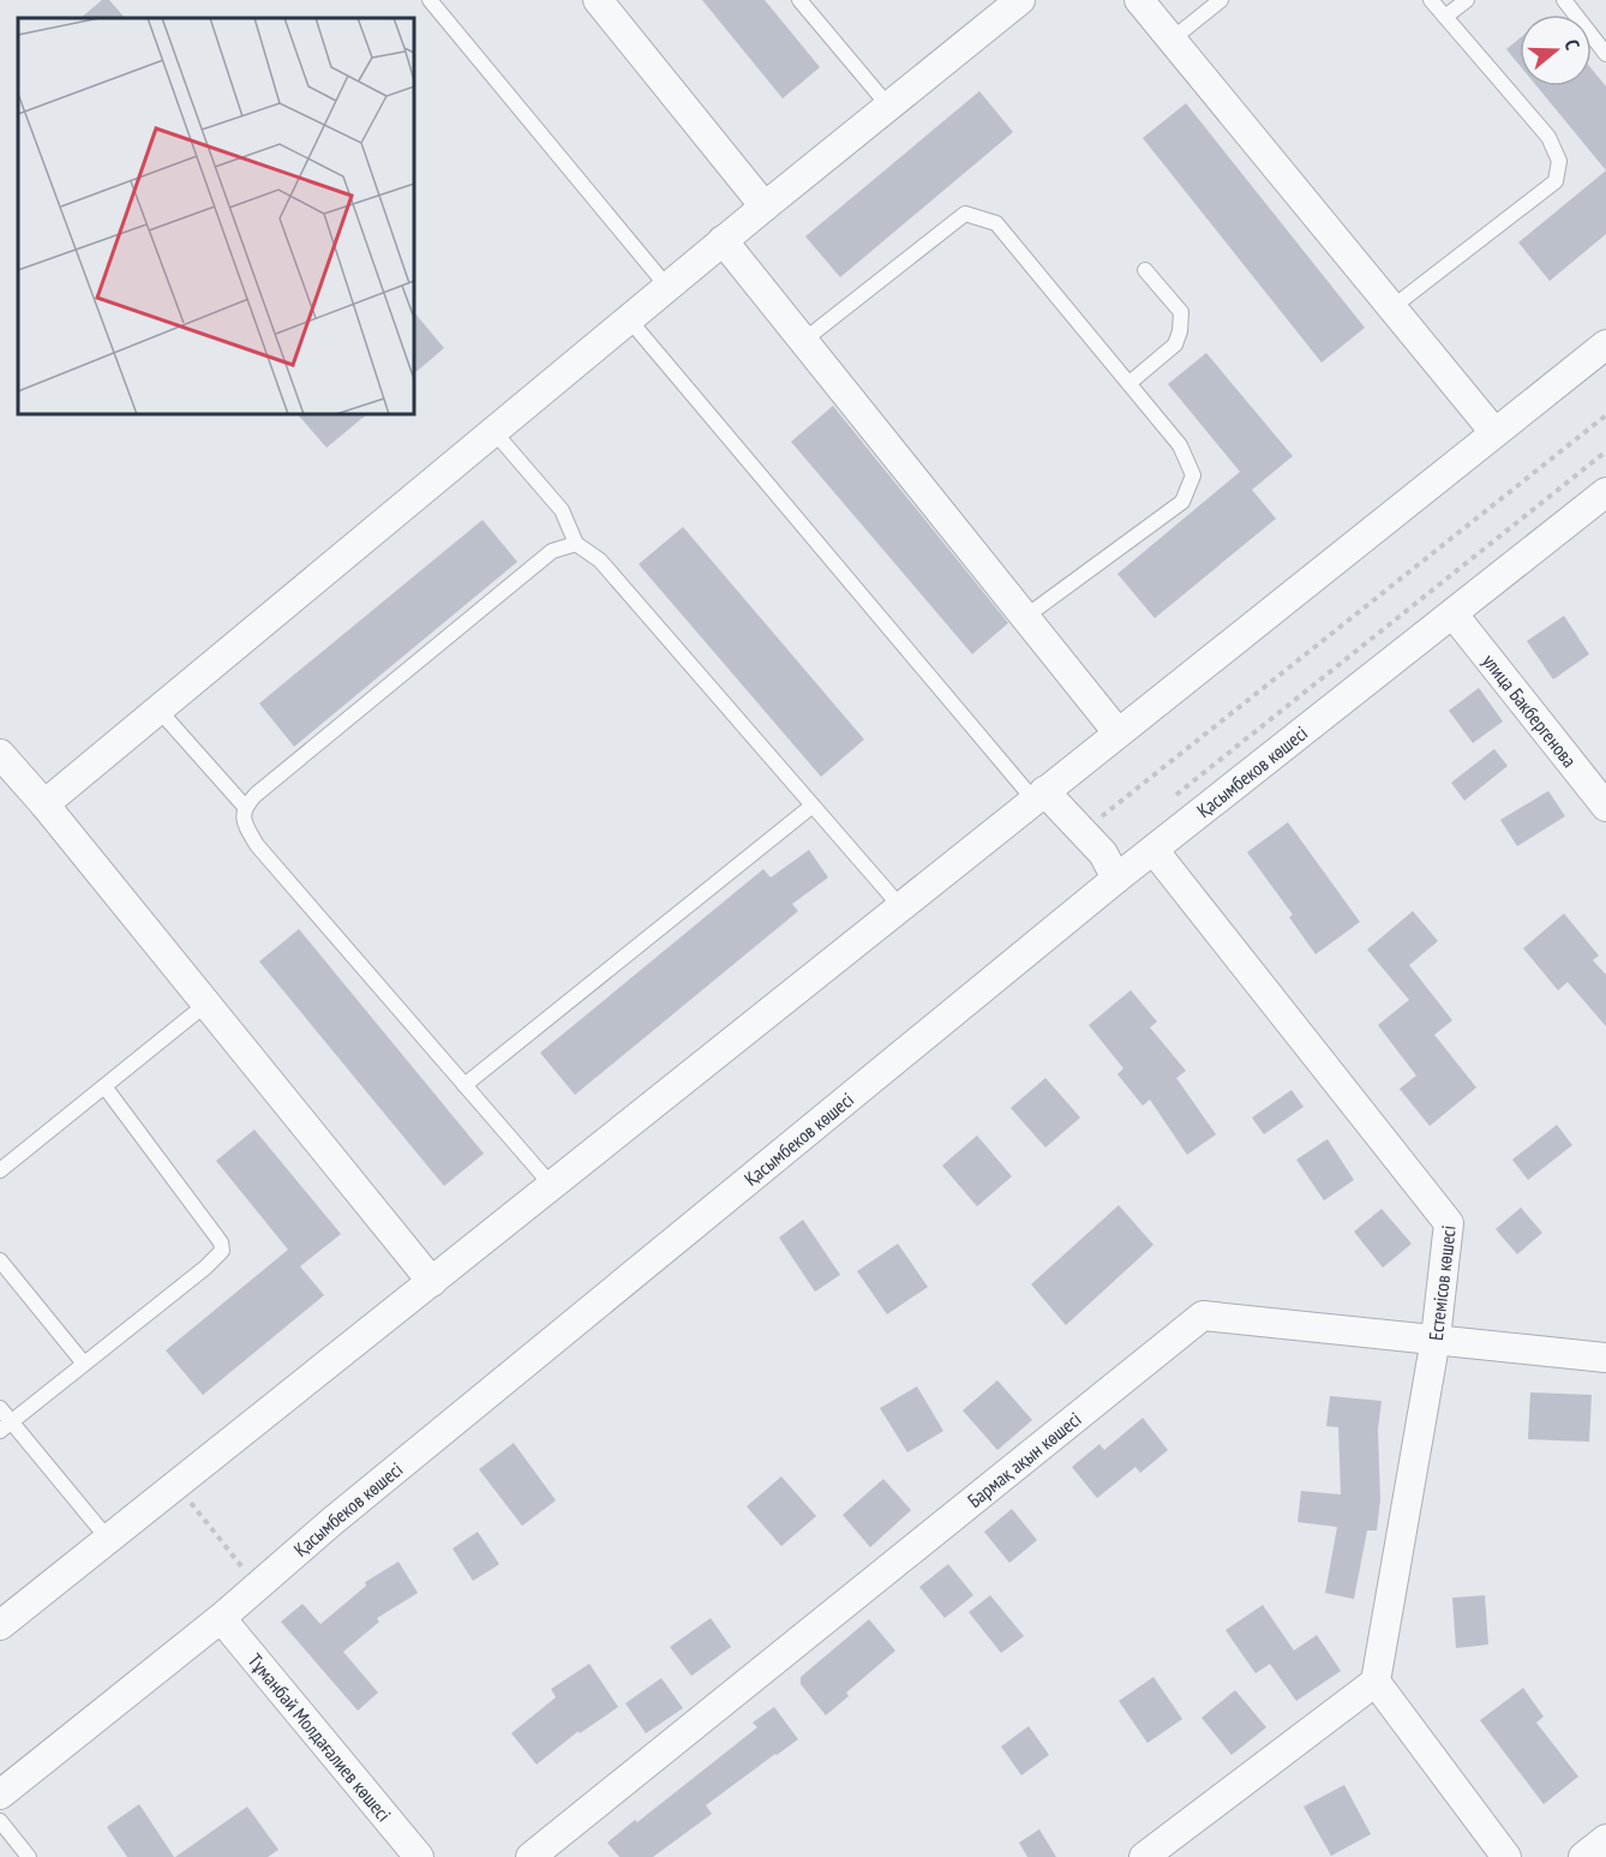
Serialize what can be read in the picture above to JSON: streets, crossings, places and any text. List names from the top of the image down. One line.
{"streets":{"street":["улица Бакбергенова","Қасымбеков көшесі","Естемісов көшесі","Бармақ ақын көшесі","Тұманбай Молдағалиев көшесі"]},"crossings":[["улица Бакбергенова","Қасымбеков көшесі"],["Қасымбеков көшесі","Естемісов көшесі"],["Қасымбеков көшесі","Тұманбай Молдағалиев көшесі"],["Естемісов көшесі","Бармақ ақын көшесі"]],"north":"right"}
